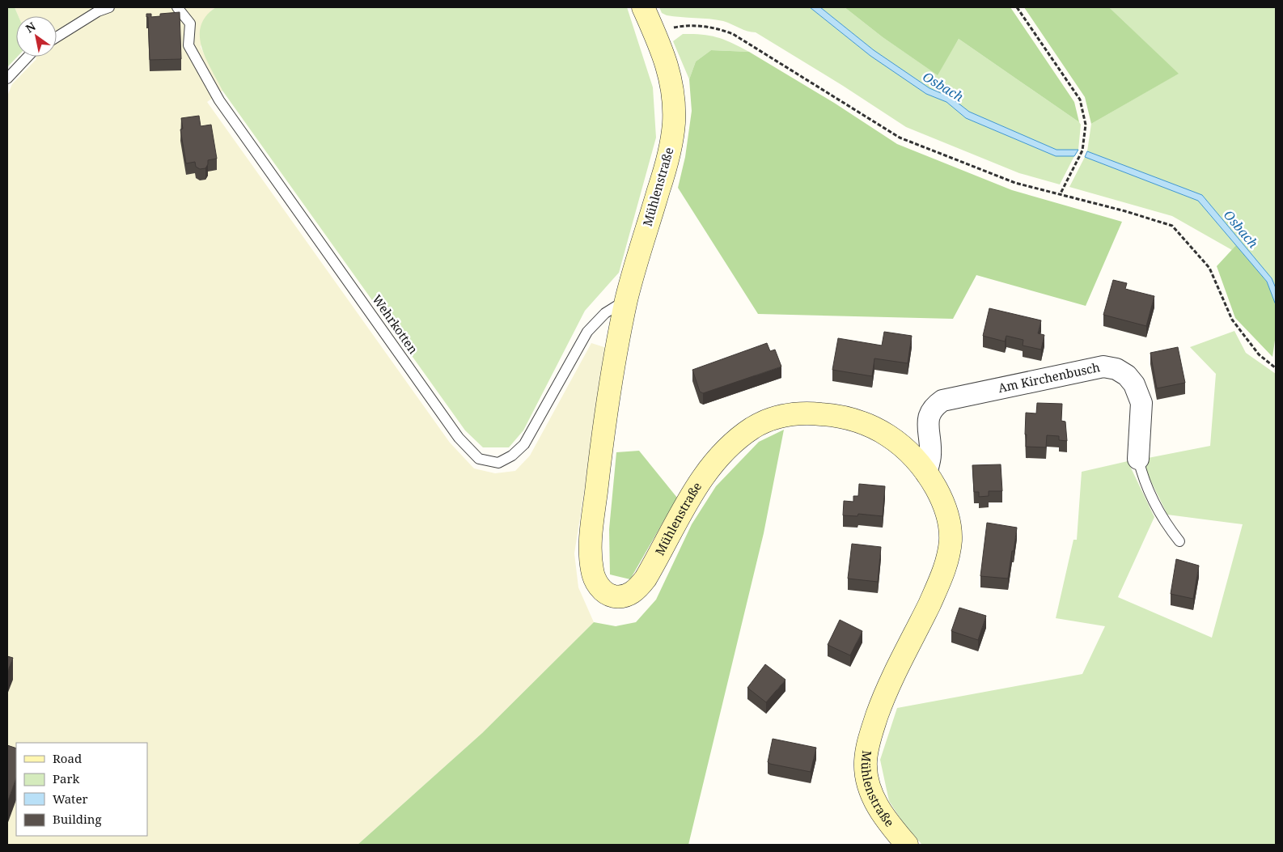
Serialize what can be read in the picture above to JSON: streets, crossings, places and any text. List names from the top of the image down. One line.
{"streets":{"street":["Mühlenstraße","Am Kirchenbusch"],"lane":["Wehrkotten"]},"crossings":[["Mühlenstraße","Wehrkotten"],["Mühlenstraße","Am Kirchenbusch"]],"water":["Osbach"],"legend":["Road","Park","Water","Building"],"north":"top left"}
